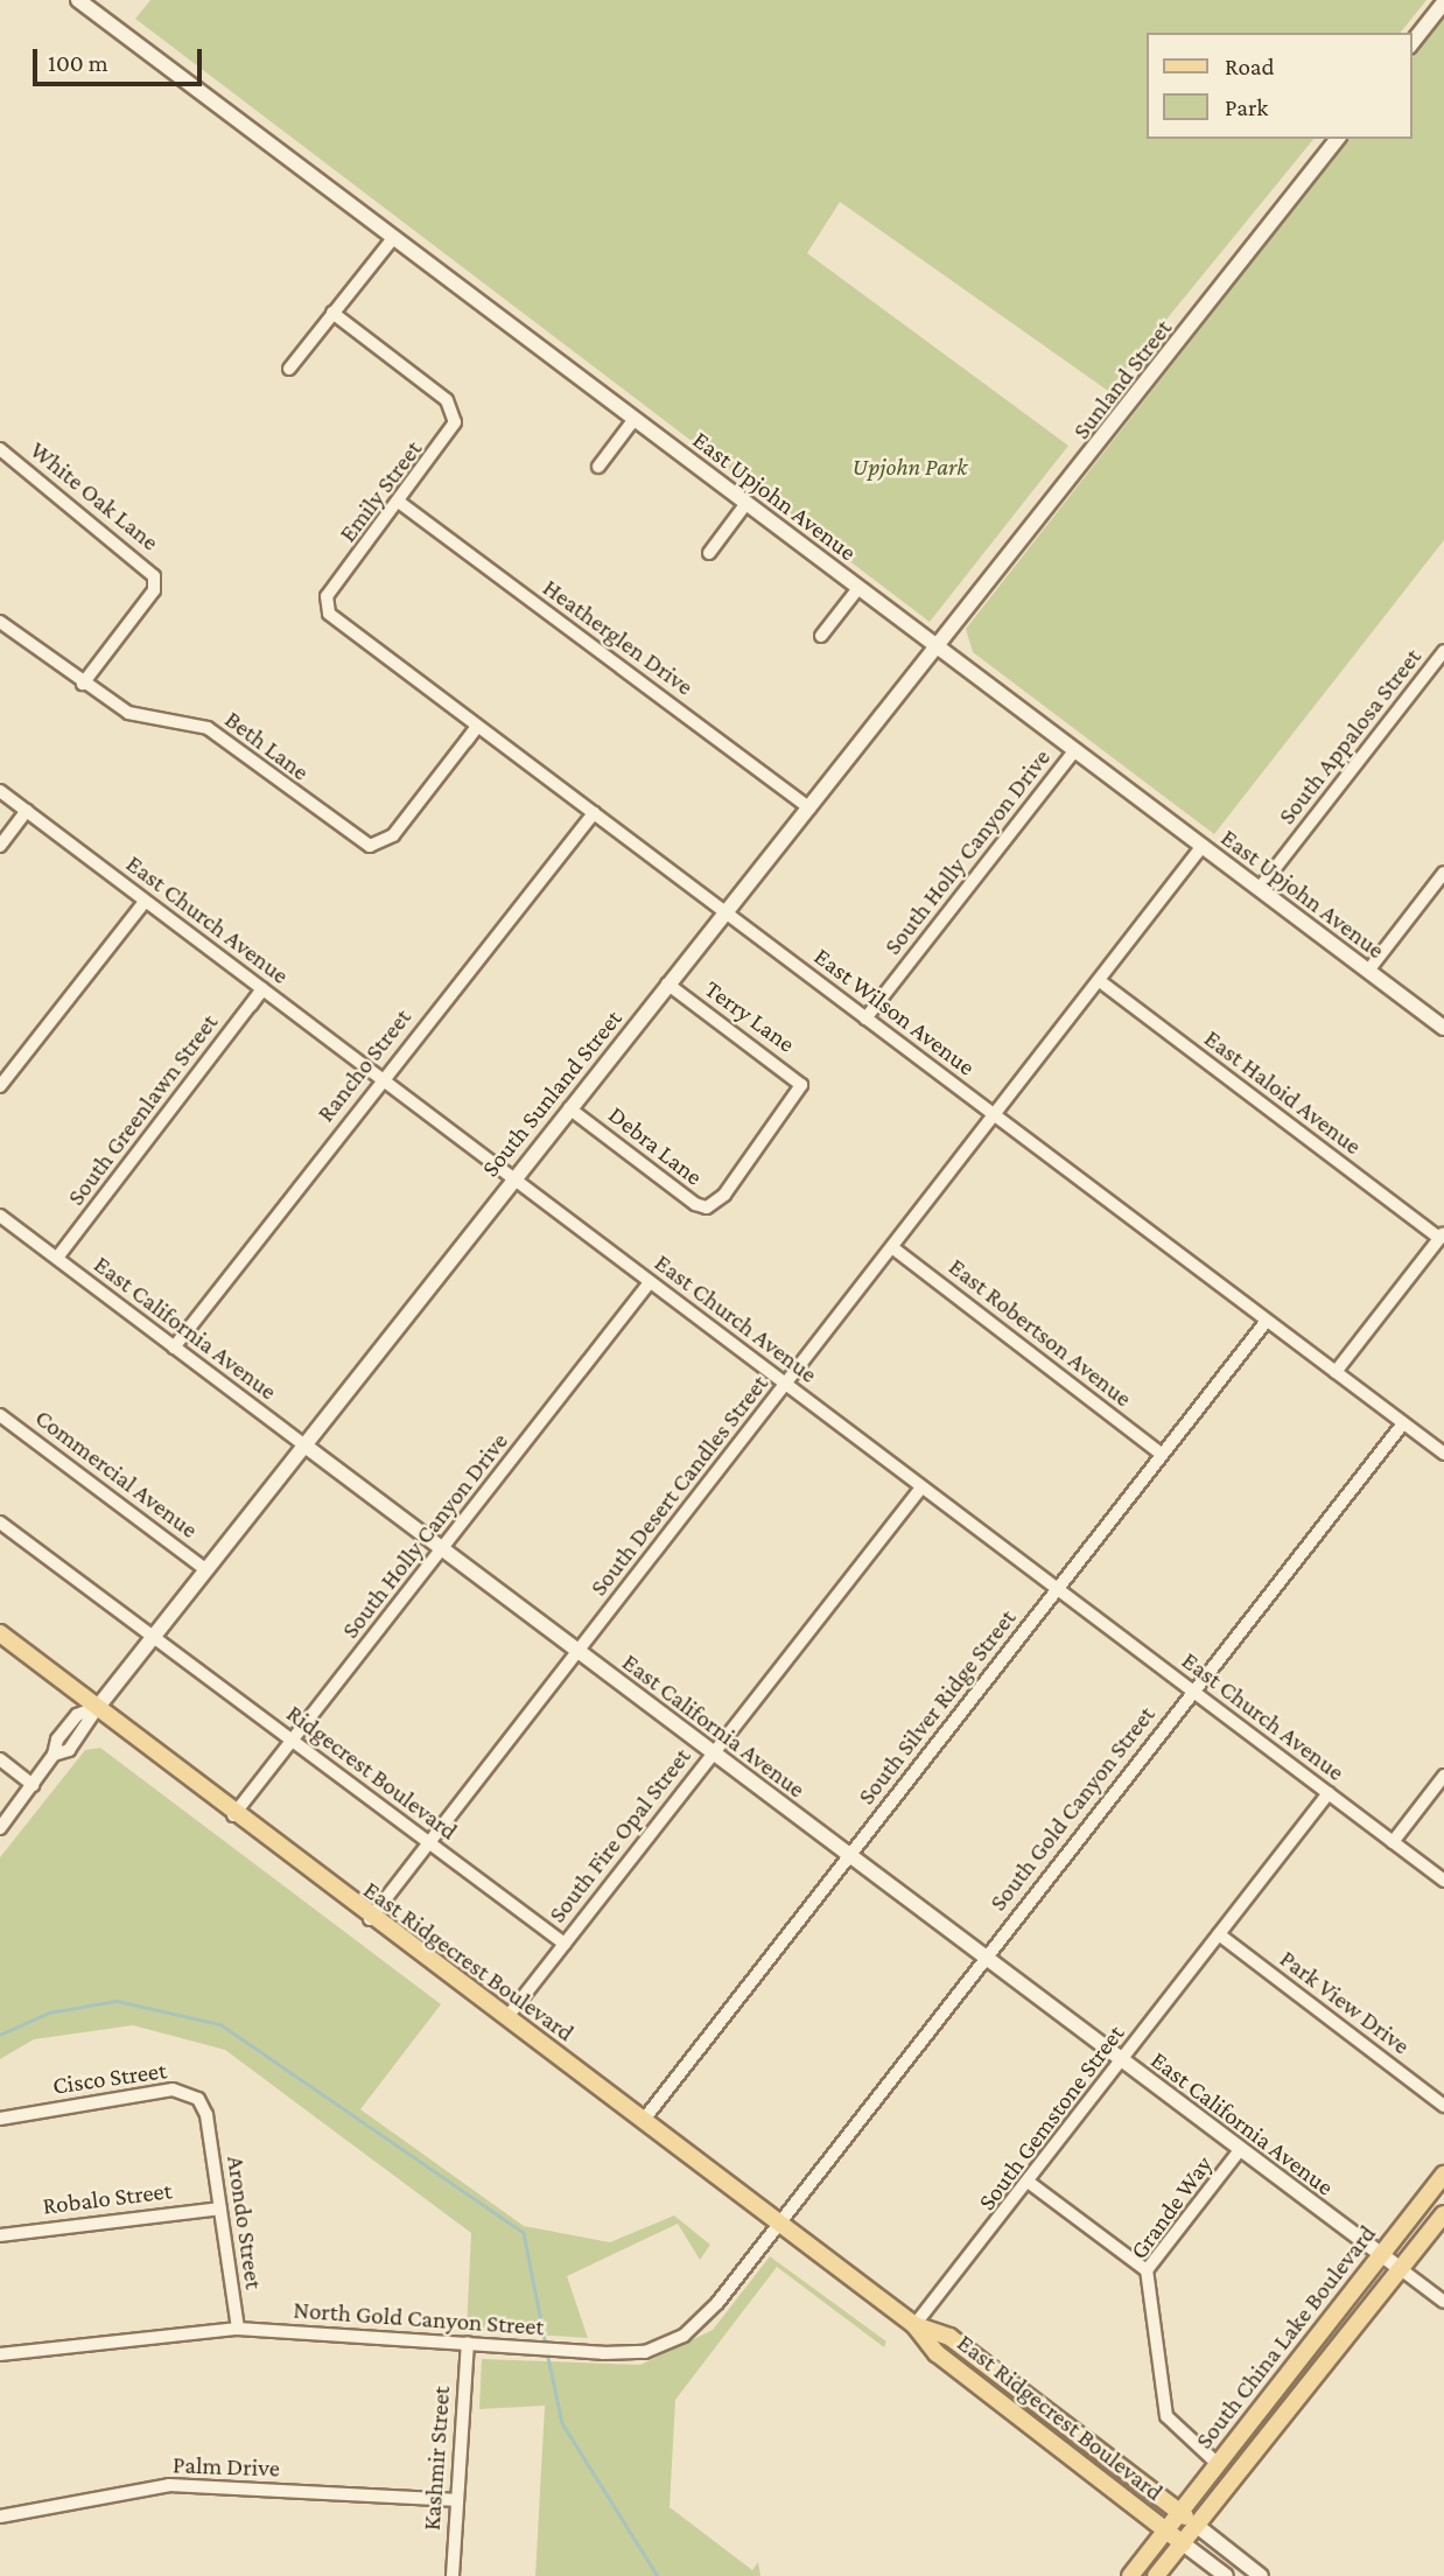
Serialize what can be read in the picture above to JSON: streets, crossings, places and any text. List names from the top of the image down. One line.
{"streets":{"main road":["East Ridgecrest Boulevard","South China Lake Boulevard"],"street":["Sunland Street","Emily Street","White Oak Lane","East Upjohn Avenue","Heatherglen Drive","South Appalosa Street","Beth Lane","South Holly Canyon Drive","East Church Avenue","East Wilson Avenue","Terry Lane","Rancho Street","East Haloid Avenue","South Sunland Street","South Greenlawn Street","Debra Lane","East California Avenue","East Robertson Avenue","Commercial Avenue","South Desert Candles Street","South Silver Ridge Street","Ridgecrest Boulevard","South Gold Canyon Street","South Fire Opal Street","Park View Drive","Cisco Street","South Gemstone Street","Robalo Street","Grande Way","Arondo Street","North Gold Canyon Street","Kashmir Street","Palm Drive"]},"crossings":[["Sunland Street","East Upjohn Avenue"],["Sunland Street","South Sunland Street"],["Emily Street","Heatherglen Drive"],["Emily Street","East Wilson Avenue"],["White Oak Lane","Beth Lane"],["East Upjohn Avenue","South Appalosa Street"],["East Upjohn Avenue","South Holly Canyon Drive"],["East Upjohn Avenue","South Sunland Street"],["East Upjohn Avenue","South Desert Candles Street"],["Heatherglen Drive","South Sunland Street"],["Beth Lane","East Wilson Avenue"],["South Holly Canyon Drive","East Church Avenue"],["South Holly Canyon Drive","East Wilson Avenue"],["South Holly Canyon Drive","East California Avenue"],["South Holly Canyon Drive","Ridgecrest Boulevard"],["South Holly Canyon Drive","East Ridgecrest Boulevard"],["East Church Avenue","Rancho Street"],["East Church Avenue","South Sunland Street"],["East Church Avenue","South Greenlawn Street"],["East Church Avenue","South Desert Candles Street"],["East Church Avenue","South Silver Ridge Street"],["East Church Avenue","South Gold Canyon Street"],["East Church Avenue","South Fire Opal Street"],["East Church Avenue","South Gemstone Street"],["East Wilson Avenue","Rancho Street"],["East Wilson Avenue","South Sunland Street"],["East Wilson Avenue","South Desert Candles Street"],["East Wilson Avenue","South Silver Ridge Street"],["East Wilson Avenue","South Gold Canyon Street"],["Terry Lane","South Sunland Street"],["Terry Lane","Debra Lane"],["Rancho Street","East California Avenue"],["East Haloid Avenue","South Desert Candles Street"],["South Sunland Street","Debra Lane"],["South Sunland Street","East California Avenue"],["South Sunland Street","Commercial Avenue"],["South Greenlawn Street","East California Avenue"],["East California Avenue","South Desert Candles Street"],["East California Avenue","South Silver Ridge Street"],["East California Avenue","South Gold Canyon Street"],["East California Avenue","South Fire Opal Street"],["East California Avenue","South Gemstone Street"],["East California Avenue","Grande Way"],["East California Avenue","South China Lake Boulevard"],["East Robertson Avenue","South Desert Candles Street"],["East Robertson Avenue","South Silver Ridge Street"],["South Desert Candles Street","Ridgecrest Boulevard"],["South Desert Candles Street","East Ridgecrest Boulevard"],["South Silver Ridge Street","East Ridgecrest Boulevard"],["Ridgecrest Boulevard","South Fire Opal Street"],["South Gold Canyon Street","East Ridgecrest Boulevard"],["South Gold Canyon Street","North Gold Canyon Street"],["South Fire Opal Street","East Ridgecrest Boulevard"],["East Ridgecrest Boulevard","South Gemstone Street"],["East Ridgecrest Boulevard","North Gold Canyon Street"],["East Ridgecrest Boulevard","South China Lake Boulevard"],["Park View Drive","South Gemstone Street"],["Cisco Street","Arondo Street"],["Robalo Street","Arondo Street"],["Grande Way","South China Lake Boulevard"],["Arondo Street","North Gold Canyon Street"],["North Gold Canyon Street","Kashmir Street"],["Kashmir Street","Palm Drive"]],"parks":["Upjohn Park"],"legend":["Road","Park"],"scale_bar":"100 m"}
